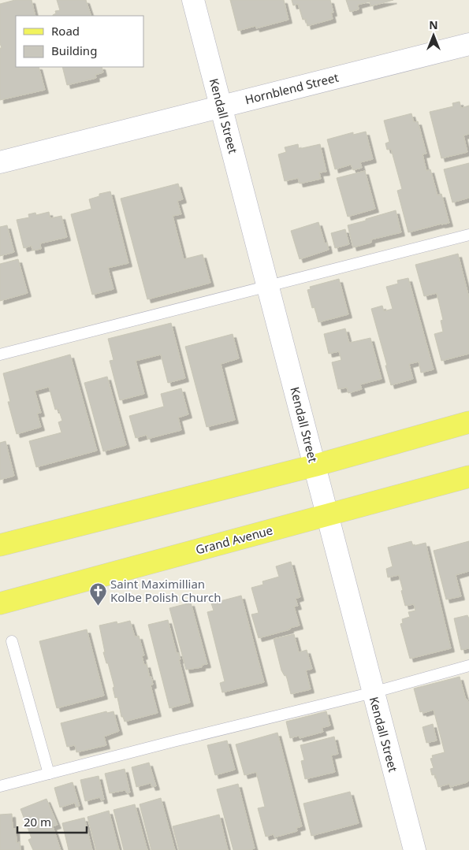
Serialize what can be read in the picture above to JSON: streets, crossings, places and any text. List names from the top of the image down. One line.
{"streets":{"main road":["Grand Avenue"],"street":["Hornblend Street","Kendall Street"]},"crossings":[["Hornblend Street","Kendall Street"],["Kendall Street","Grand Avenue"]],"places":{"church":["Saint Maximillian Kolbe Polish Church"]},"legend":["Road","Building"],"scale_bar":"20 m","north":"top"}
